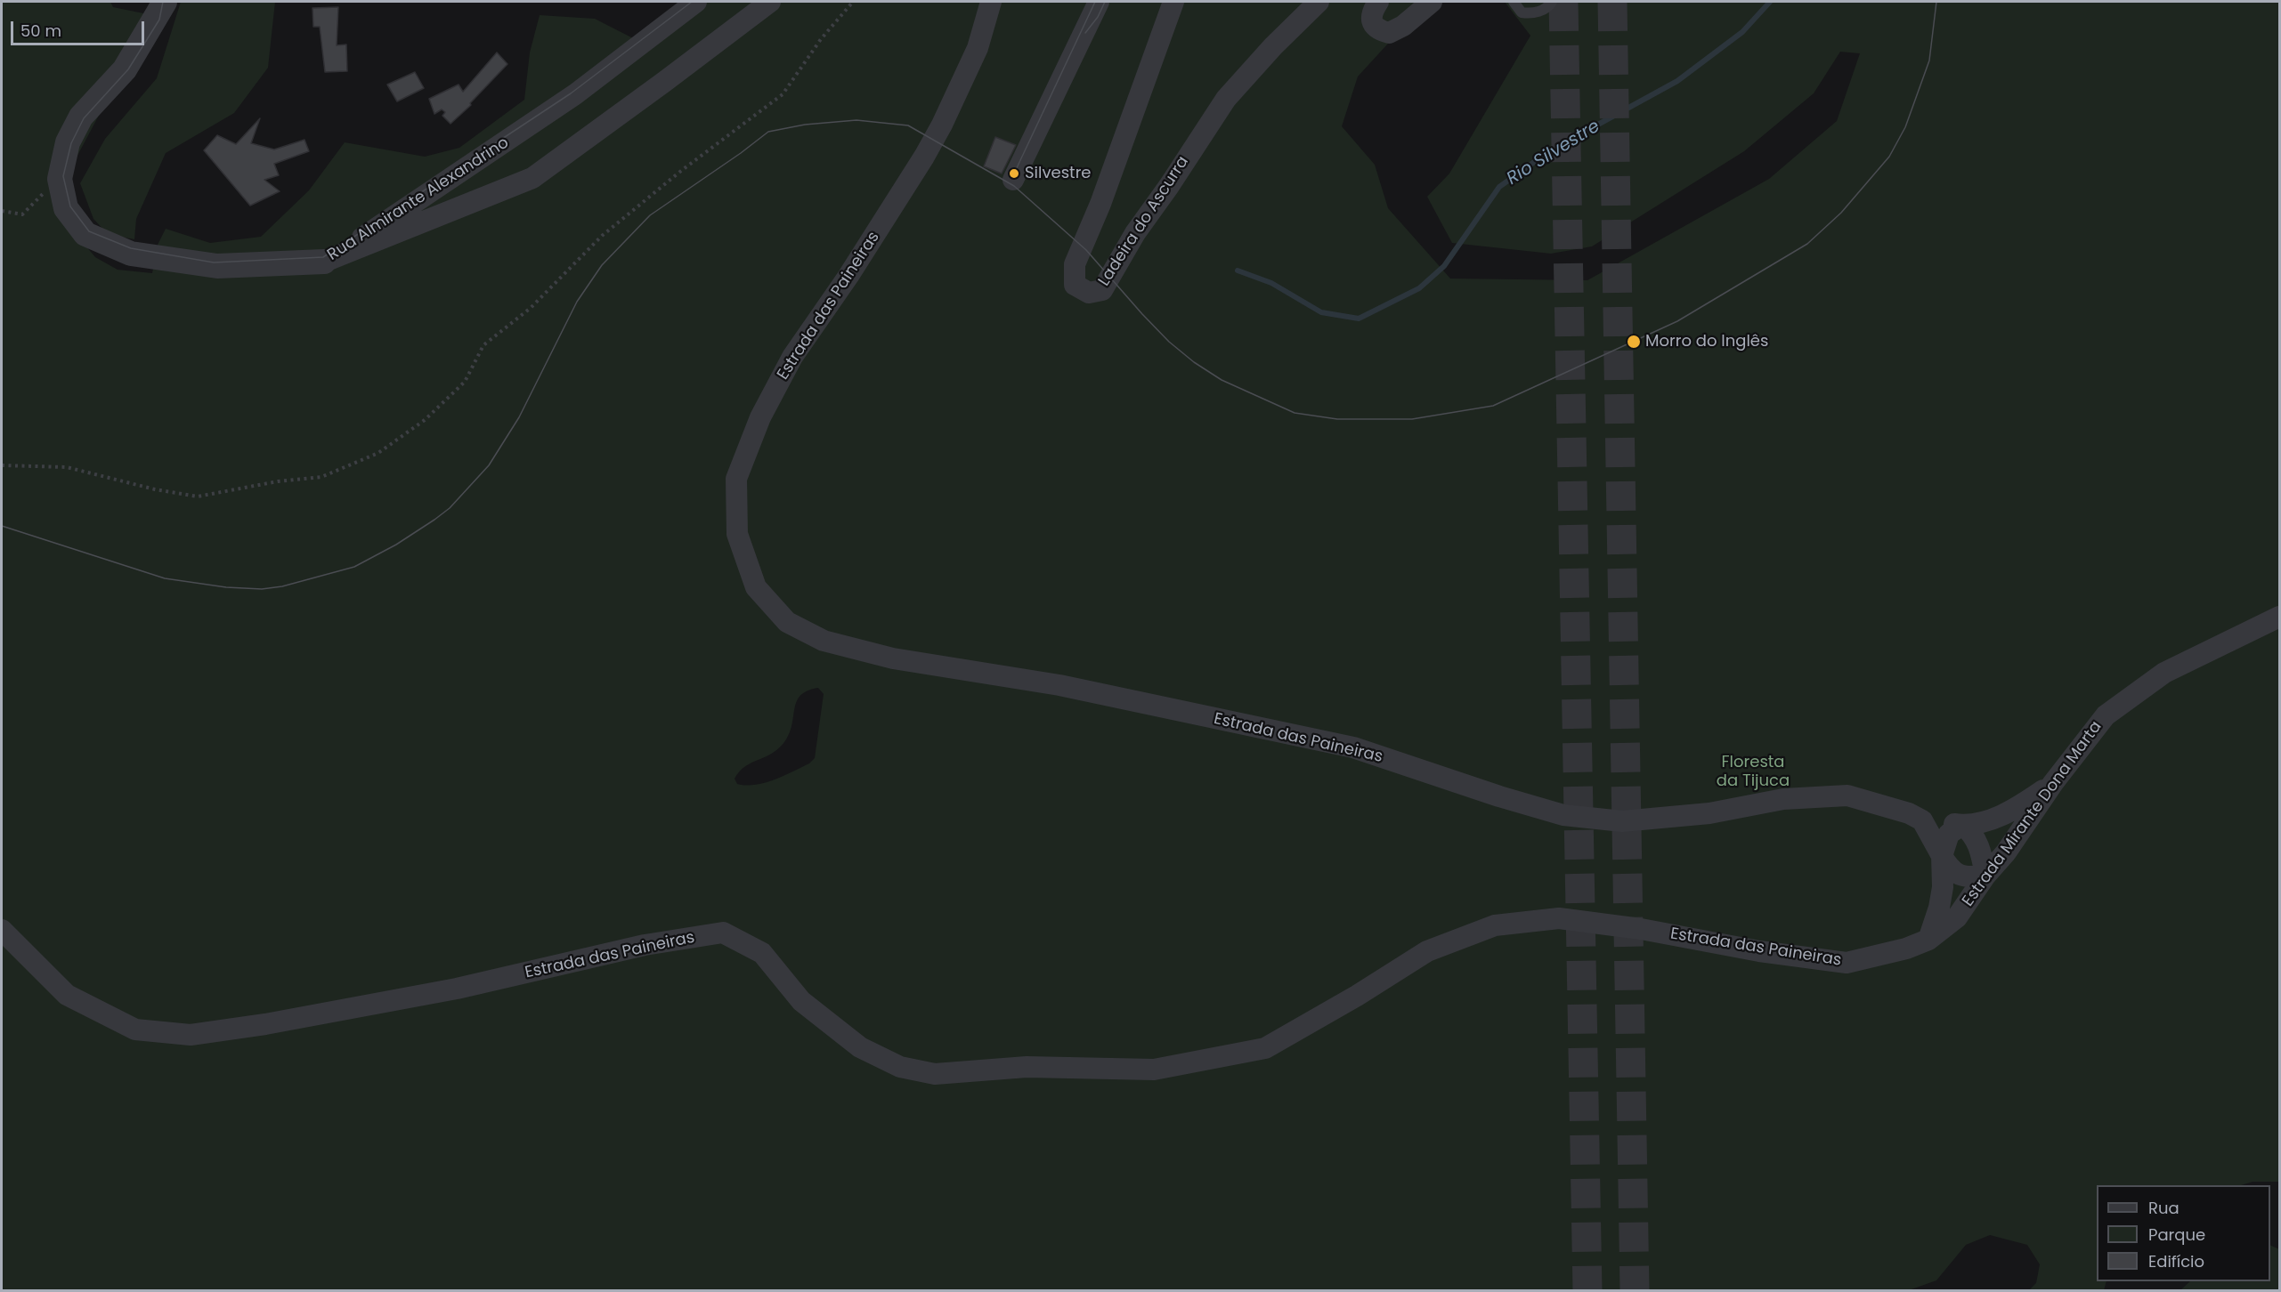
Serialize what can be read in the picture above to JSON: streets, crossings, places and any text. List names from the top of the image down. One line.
{"streets":{"street":["Rua Almirante Alexandrino","Ladeira do Ascurra","Estrada das Paineiras","Estrada Mirante Dona Marta"]},"crossings":[["Estrada das Paineiras","Estrada Mirante Dona Marta"]],"water":["Rio Silvestre"],"parks":["Floresta da Tijuca"],"places":["Silvestre","Morro do Inglês"],"legend":["Rua","Parque","Edifício"],"scale_bar":"50 m"}
